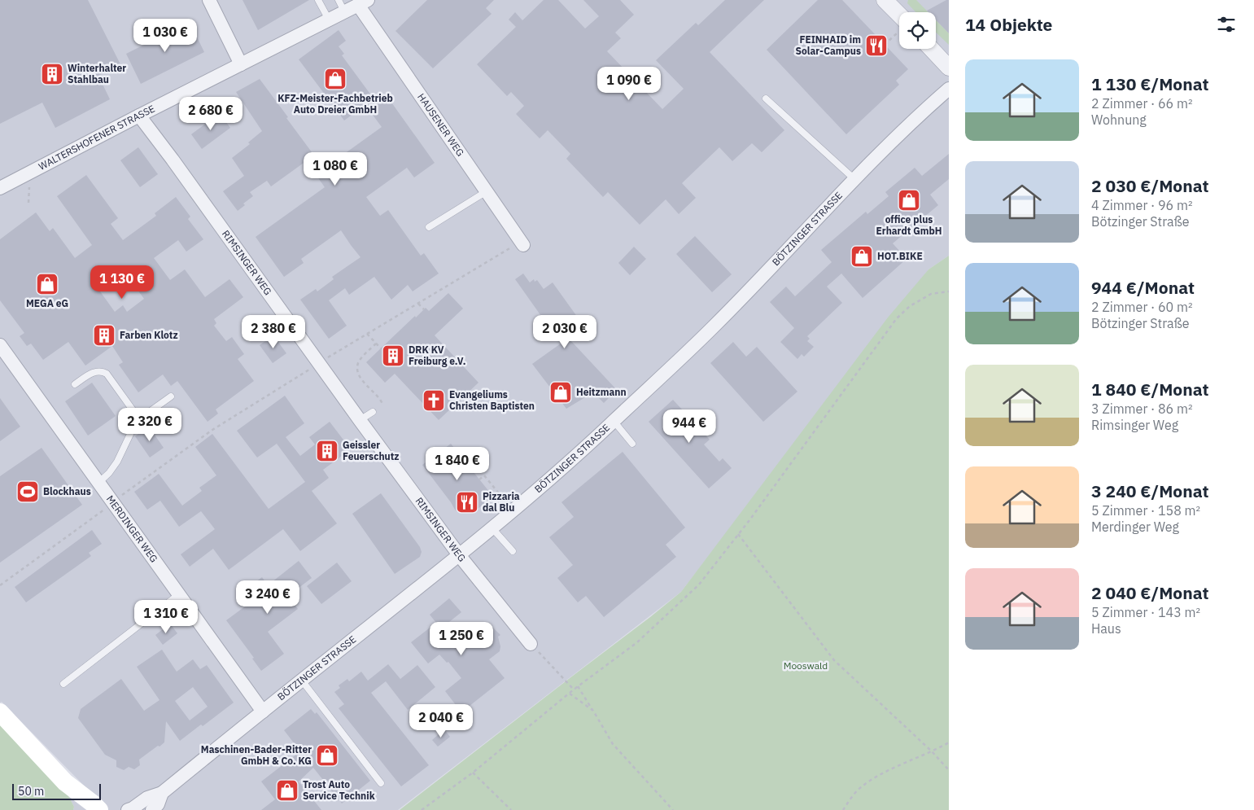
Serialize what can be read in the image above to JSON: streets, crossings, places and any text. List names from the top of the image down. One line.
{"streets":{"street":["HAUSENER WEG","WALTERSHOFENER STRASSE","BÖTZINGER STRASSE","RIMSINGER WEG","MERDINGER WEG"]},"crossings":[["HAUSENER WEG","WALTERSHOFENER STRASSE"],["WALTERSHOFENER STRASSE","RIMSINGER WEG"],["BÖTZINGER STRASSE","RIMSINGER WEG"],["BÖTZINGER STRASSE","MERDINGER WEG"]],"parks":["Mooswald"],"places":{"restaurant":["FEINHAID im Solar-Campus","Pizzaria dal Blu"],"building":["Winterhalter Stahlbau","Farben Klotz","DRK KV Freiburg e.V.","Geissler Feuerschutz"],"shop":["KFZ-Meister-Fachbetrieb Auto Dreier GmbH","office plus Erhardt GmbH","HOT.BIKE","MEGA eG","Heitzmann","Maschinen-Bader-Ritter GmbH & Co. KG","Trost Auto Service Technik"],"church":["Evangeliums Christen Baptisten"],"sports":["Blockhaus"]},"scale_bar":"50 m","page":{"heading":"14 Objekte","price":["1 030 €","1 090 €","2 680 €","1 080 €","1 130 €","2 380 €","2 030 €","2 320 €","944 €","1 840 €","3 240 €","1 310 €","1 250 €","2 040 €"],"list":[{"name":"1 130 €/Monat","note":"2 Zimmer · 66 m² · Wohnung"},{"name":"2 030 €/Monat","note":"4 Zimmer · 96 m² · Bötzinger Straße"},{"name":"944 €/Monat","note":"2 Zimmer · 60 m² · Bötzinger Straße"},{"name":"1 840 €/Monat","note":"3 Zimmer · 86 m² · Rimsinger Weg"},{"name":"3 240 €/Monat","note":"5 Zimmer · 158 m² · Merdinger Weg"},{"name":"2 040 €/Monat","note":"5 Zimmer · 143 m² · Haus"}],"scale":"50 m"}}
